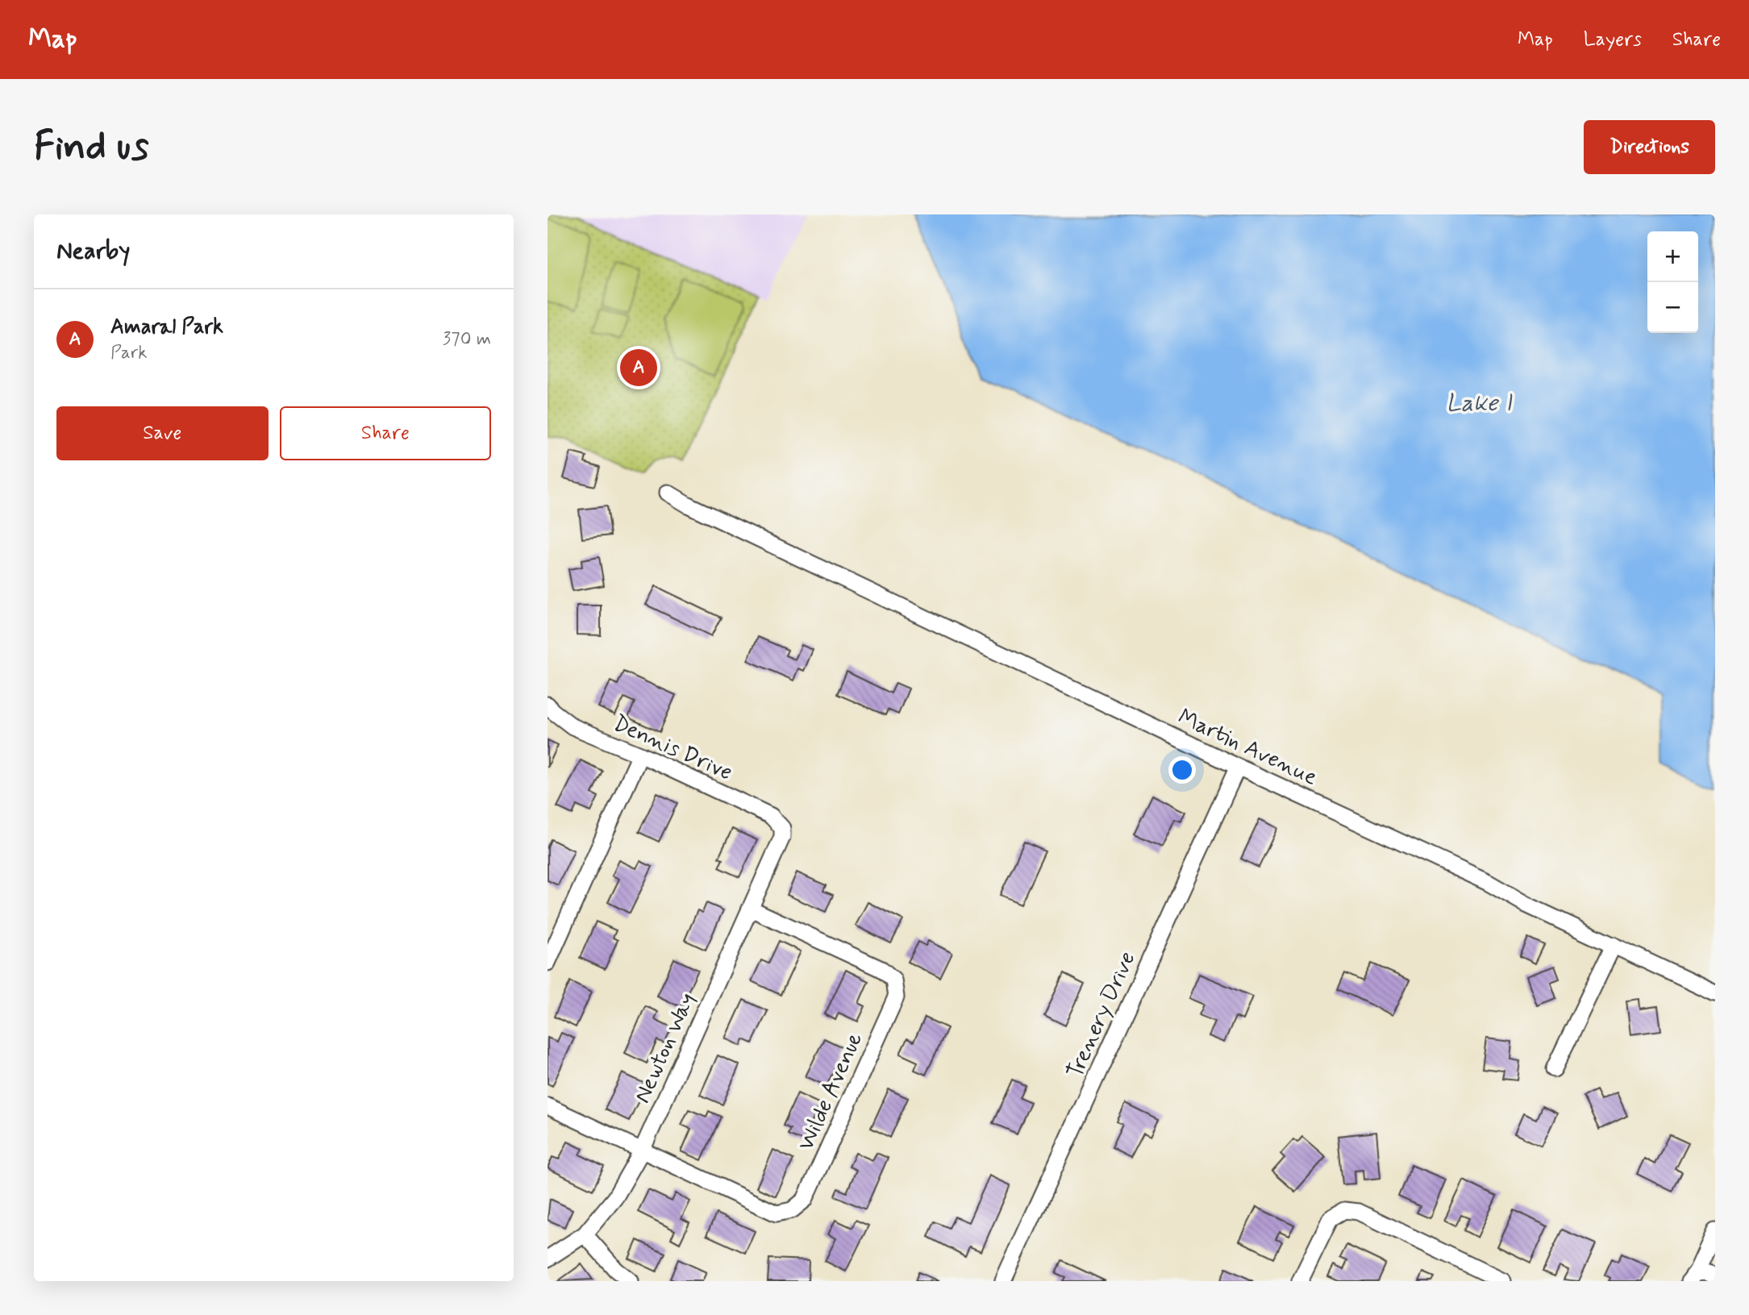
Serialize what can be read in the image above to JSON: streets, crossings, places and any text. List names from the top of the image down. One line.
{"streets":{"street":["Martin Avenue","Dennis Drive","Trenery Drive","Newton Way","Wilde Avenue"]},"crossings":[["Martin Avenue","Trenery Drive"],["Dennis Drive","Newton Way"],["Newton Way","Wilde Avenue"]],"water":["Lake I"],"page":{"header":"Map","nav":["Map","Layers","Share"],"buttons":["Directions",["Save","Share"]],"title":"Find us","heading":"Nearby","map_buttons":["+","−"],"list":[{"mark":"A","name":"Amaral Park","note":"Park","value":"370 m"}],"pins":"A"}}
